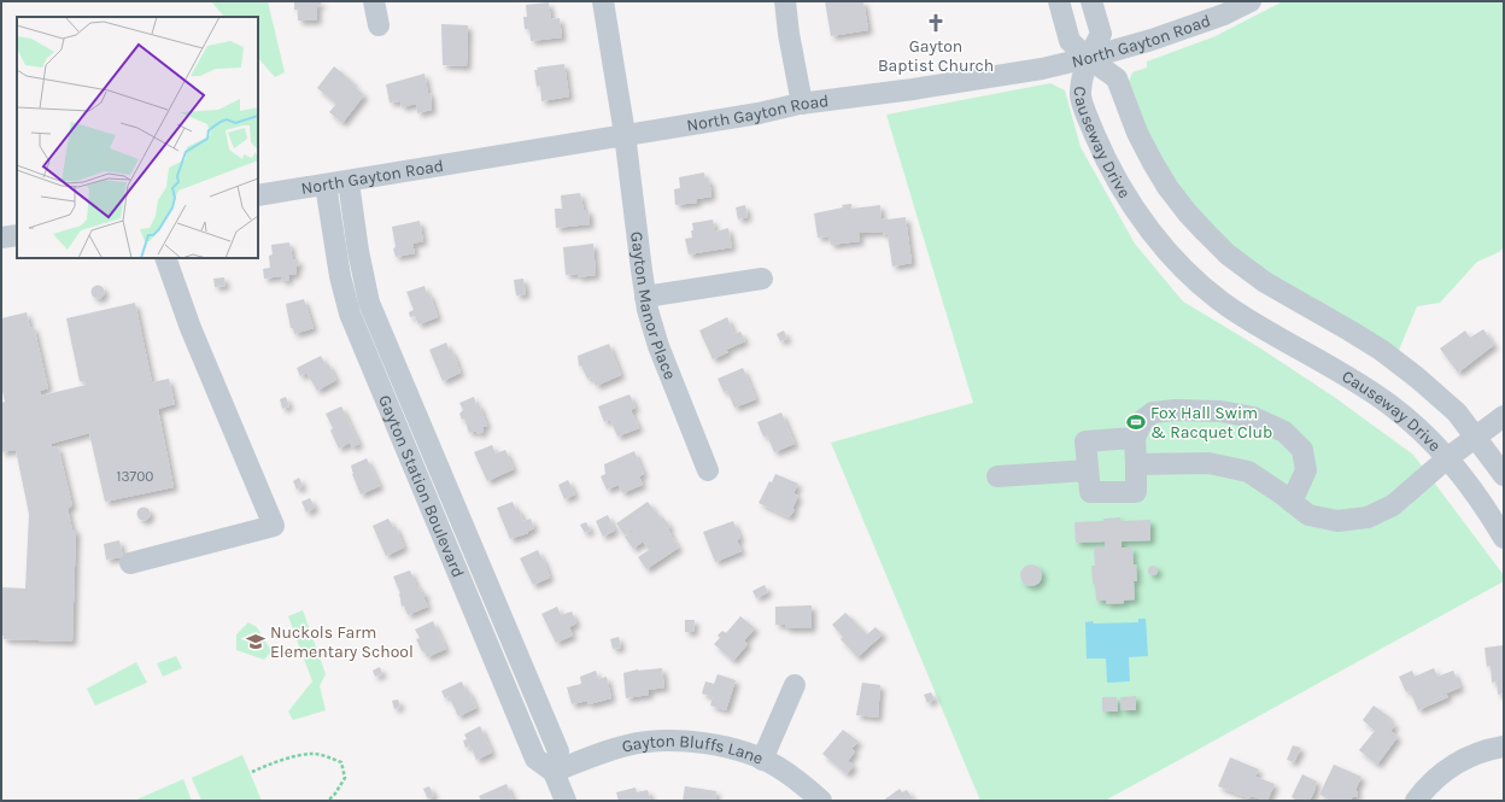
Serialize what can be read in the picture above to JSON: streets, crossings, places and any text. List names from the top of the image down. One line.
{"streets":{"street":["North Gayton Road","Causeway Drive","Gayton Manor Place","Gayton Station Boulevard","Gayton Bluffs Lane"]},"crossings":[["North Gayton Road","Causeway Drive"],["North Gayton Road","Gayton Manor Place"],["North Gayton Road","Gayton Station Boulevard"],["Gayton Station Boulevard","Gayton Bluffs Lane"]],"places":{"church":["Gayton Baptist Church"],"sports":["Fox Hall Swim & Racquet Club"],"school or university":["Nuckols Farm Elementary School"]},"house_numbers":["13700"]}
